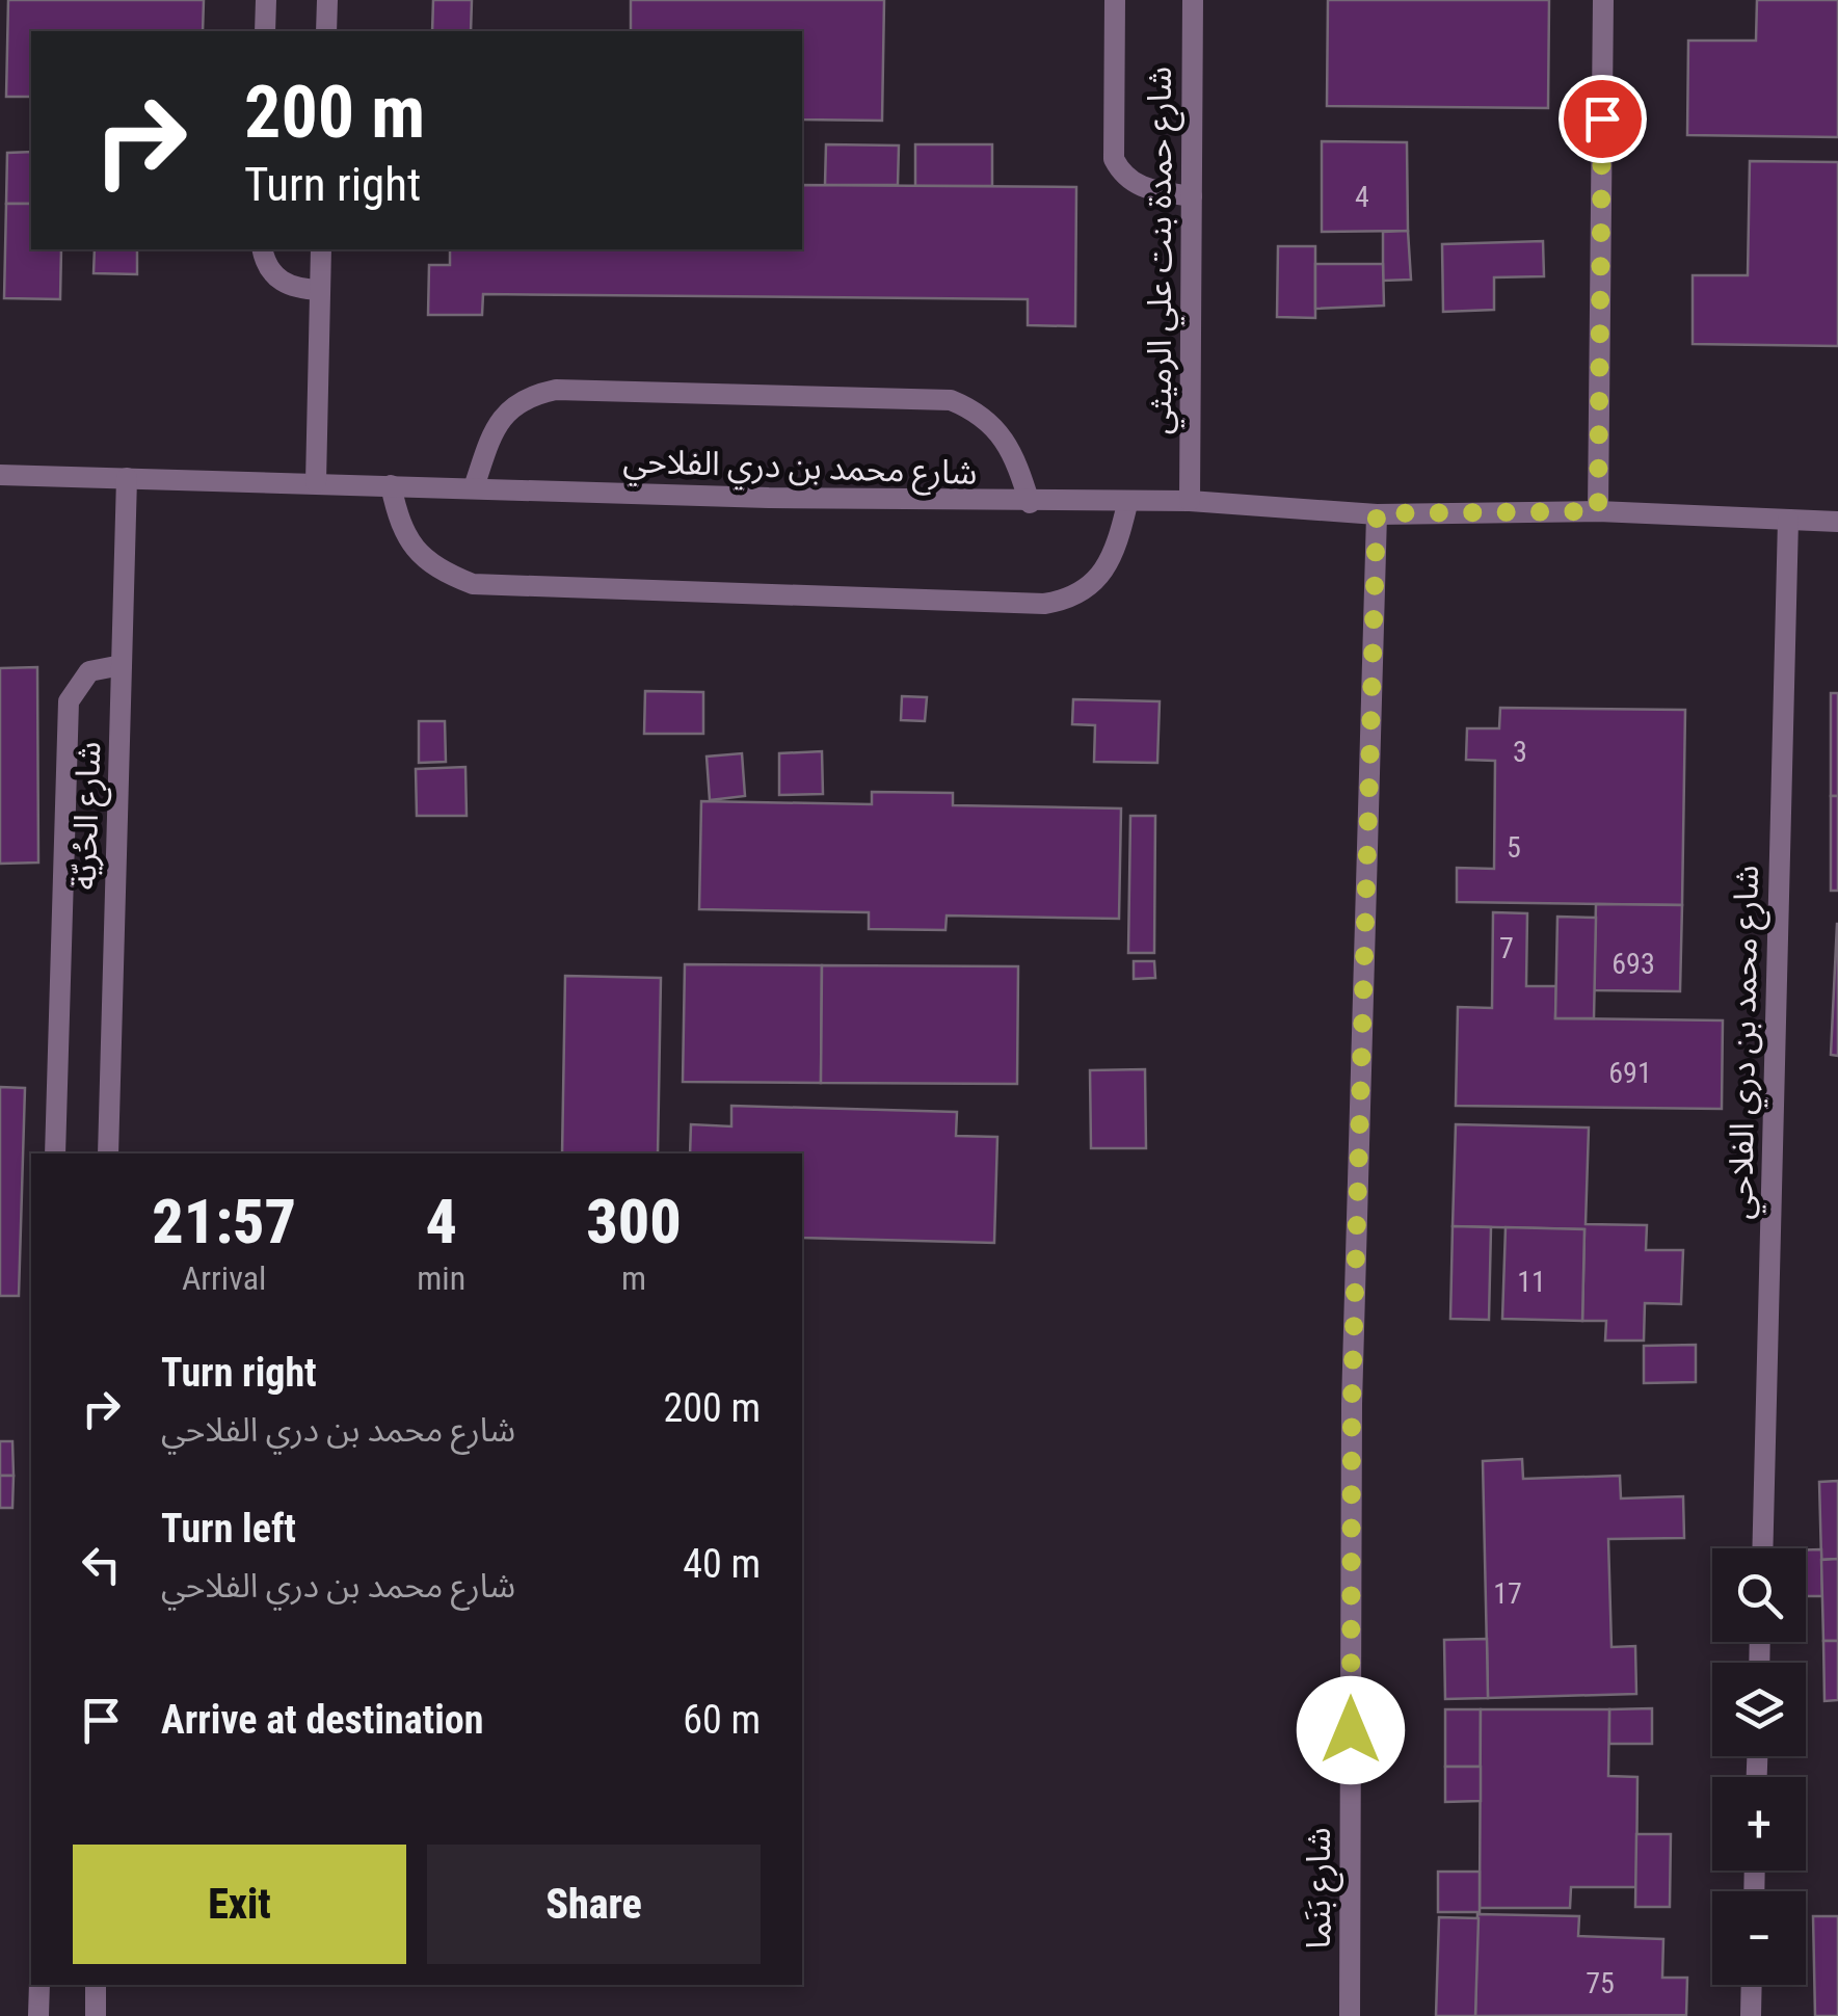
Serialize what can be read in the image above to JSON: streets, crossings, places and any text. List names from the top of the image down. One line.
{"streets":{"street":["شارع حمدة بنت علي الرميثي","شارع محمد بن دري الفلاحي","شارع الحُريّة","شارع بَنَما"]},"crossings":[["شارع حمدة بنت علي الرميثي","شارع محمد بن دري الفلاحي"],["شارع محمد بن دري الفلاحي","شارع الحُريّة"],["شارع محمد بن دري الفلاحي","شارع بَنَما"]],"house_numbers":["4","3","5","7","693","691","11","17","75"],"page":{"turn":["200 m","Turn right"],"eta":["21:57","Arrival","4","min","300","m"],"list":[{"name":"Turn right","note":"شارع محمد بن دري الفلاحي","value":"200 m"},{"name":"Turn left","note":"شارع محمد بن دري الفلاحي","value":"40 m"},{"name":"Arrive at destination","value":"60 m"}],"map_buttons":["+","−"],"buttons":["Exit","Share"]}}
